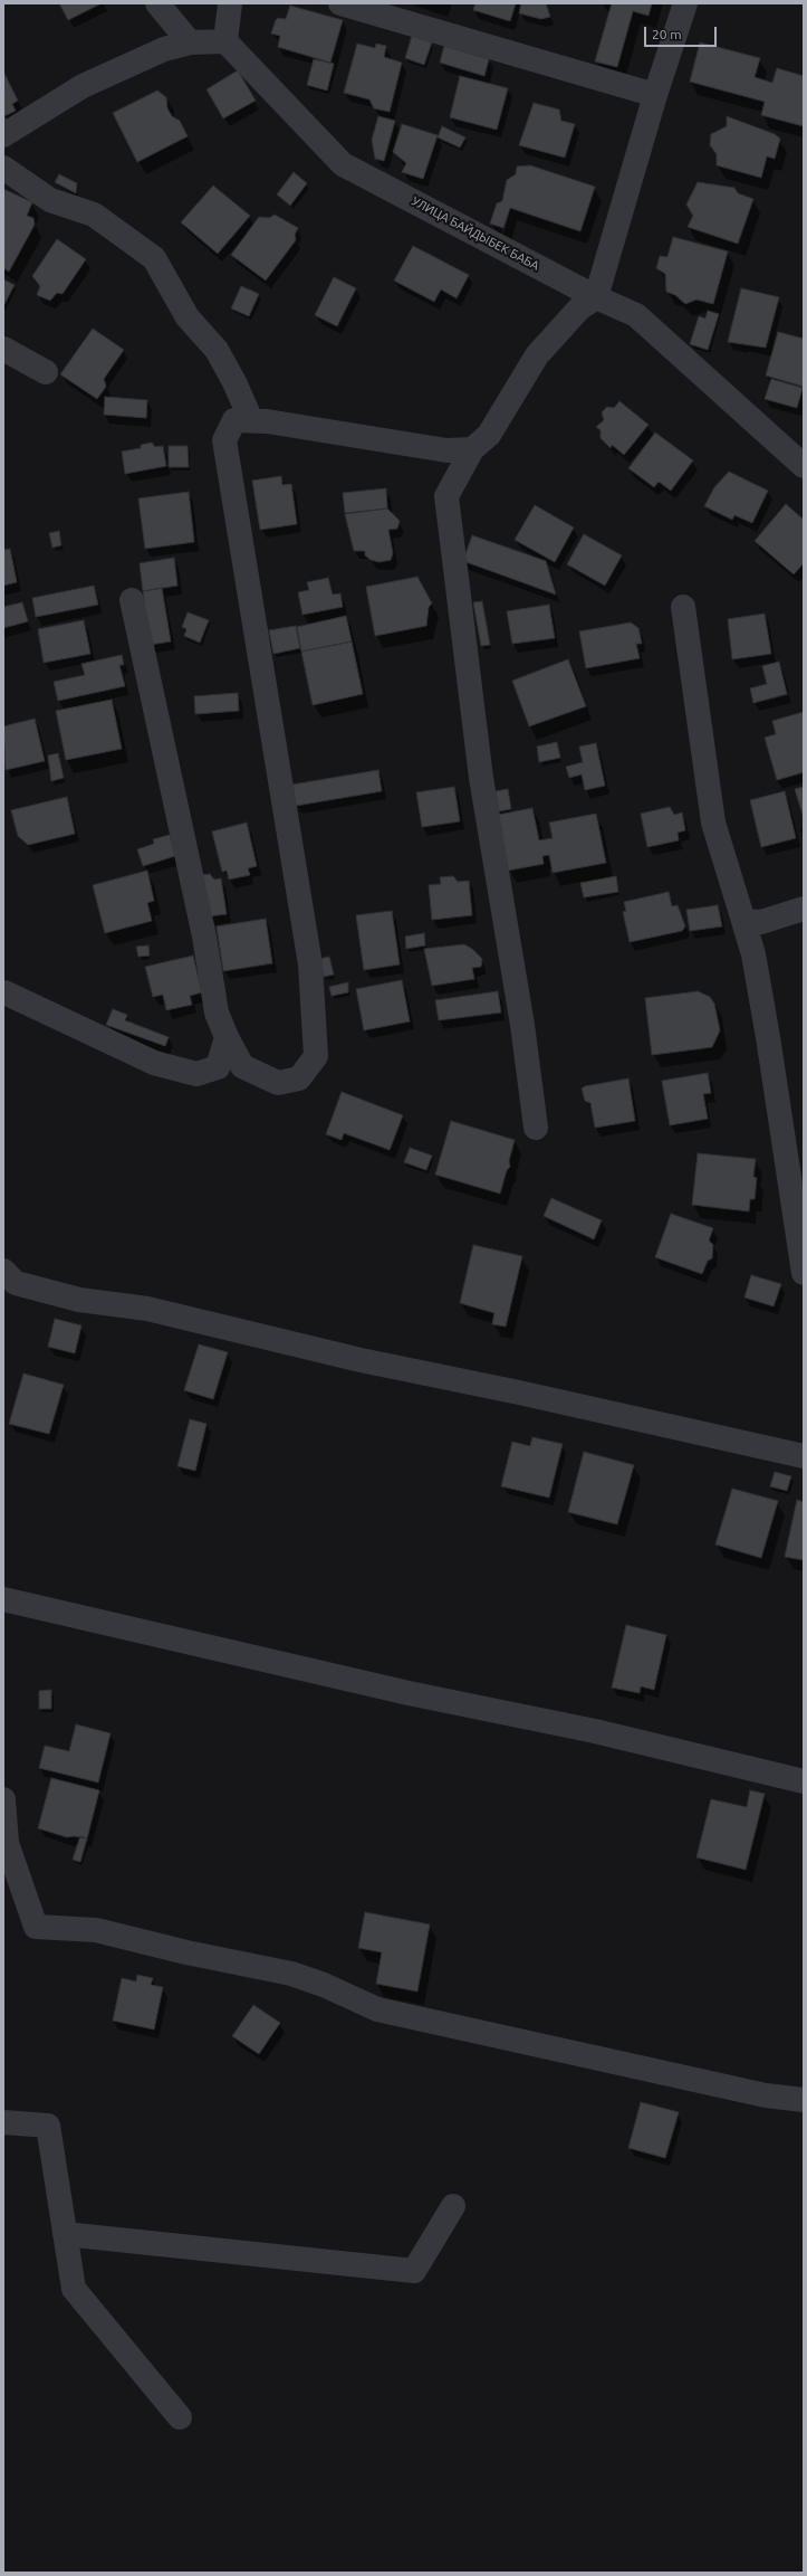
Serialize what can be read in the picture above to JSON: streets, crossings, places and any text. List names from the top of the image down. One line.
{"streets":{"street":["УЛИЦА БАЙДЫБЕК БАБА"]},"scale_bar":"20 m"}
